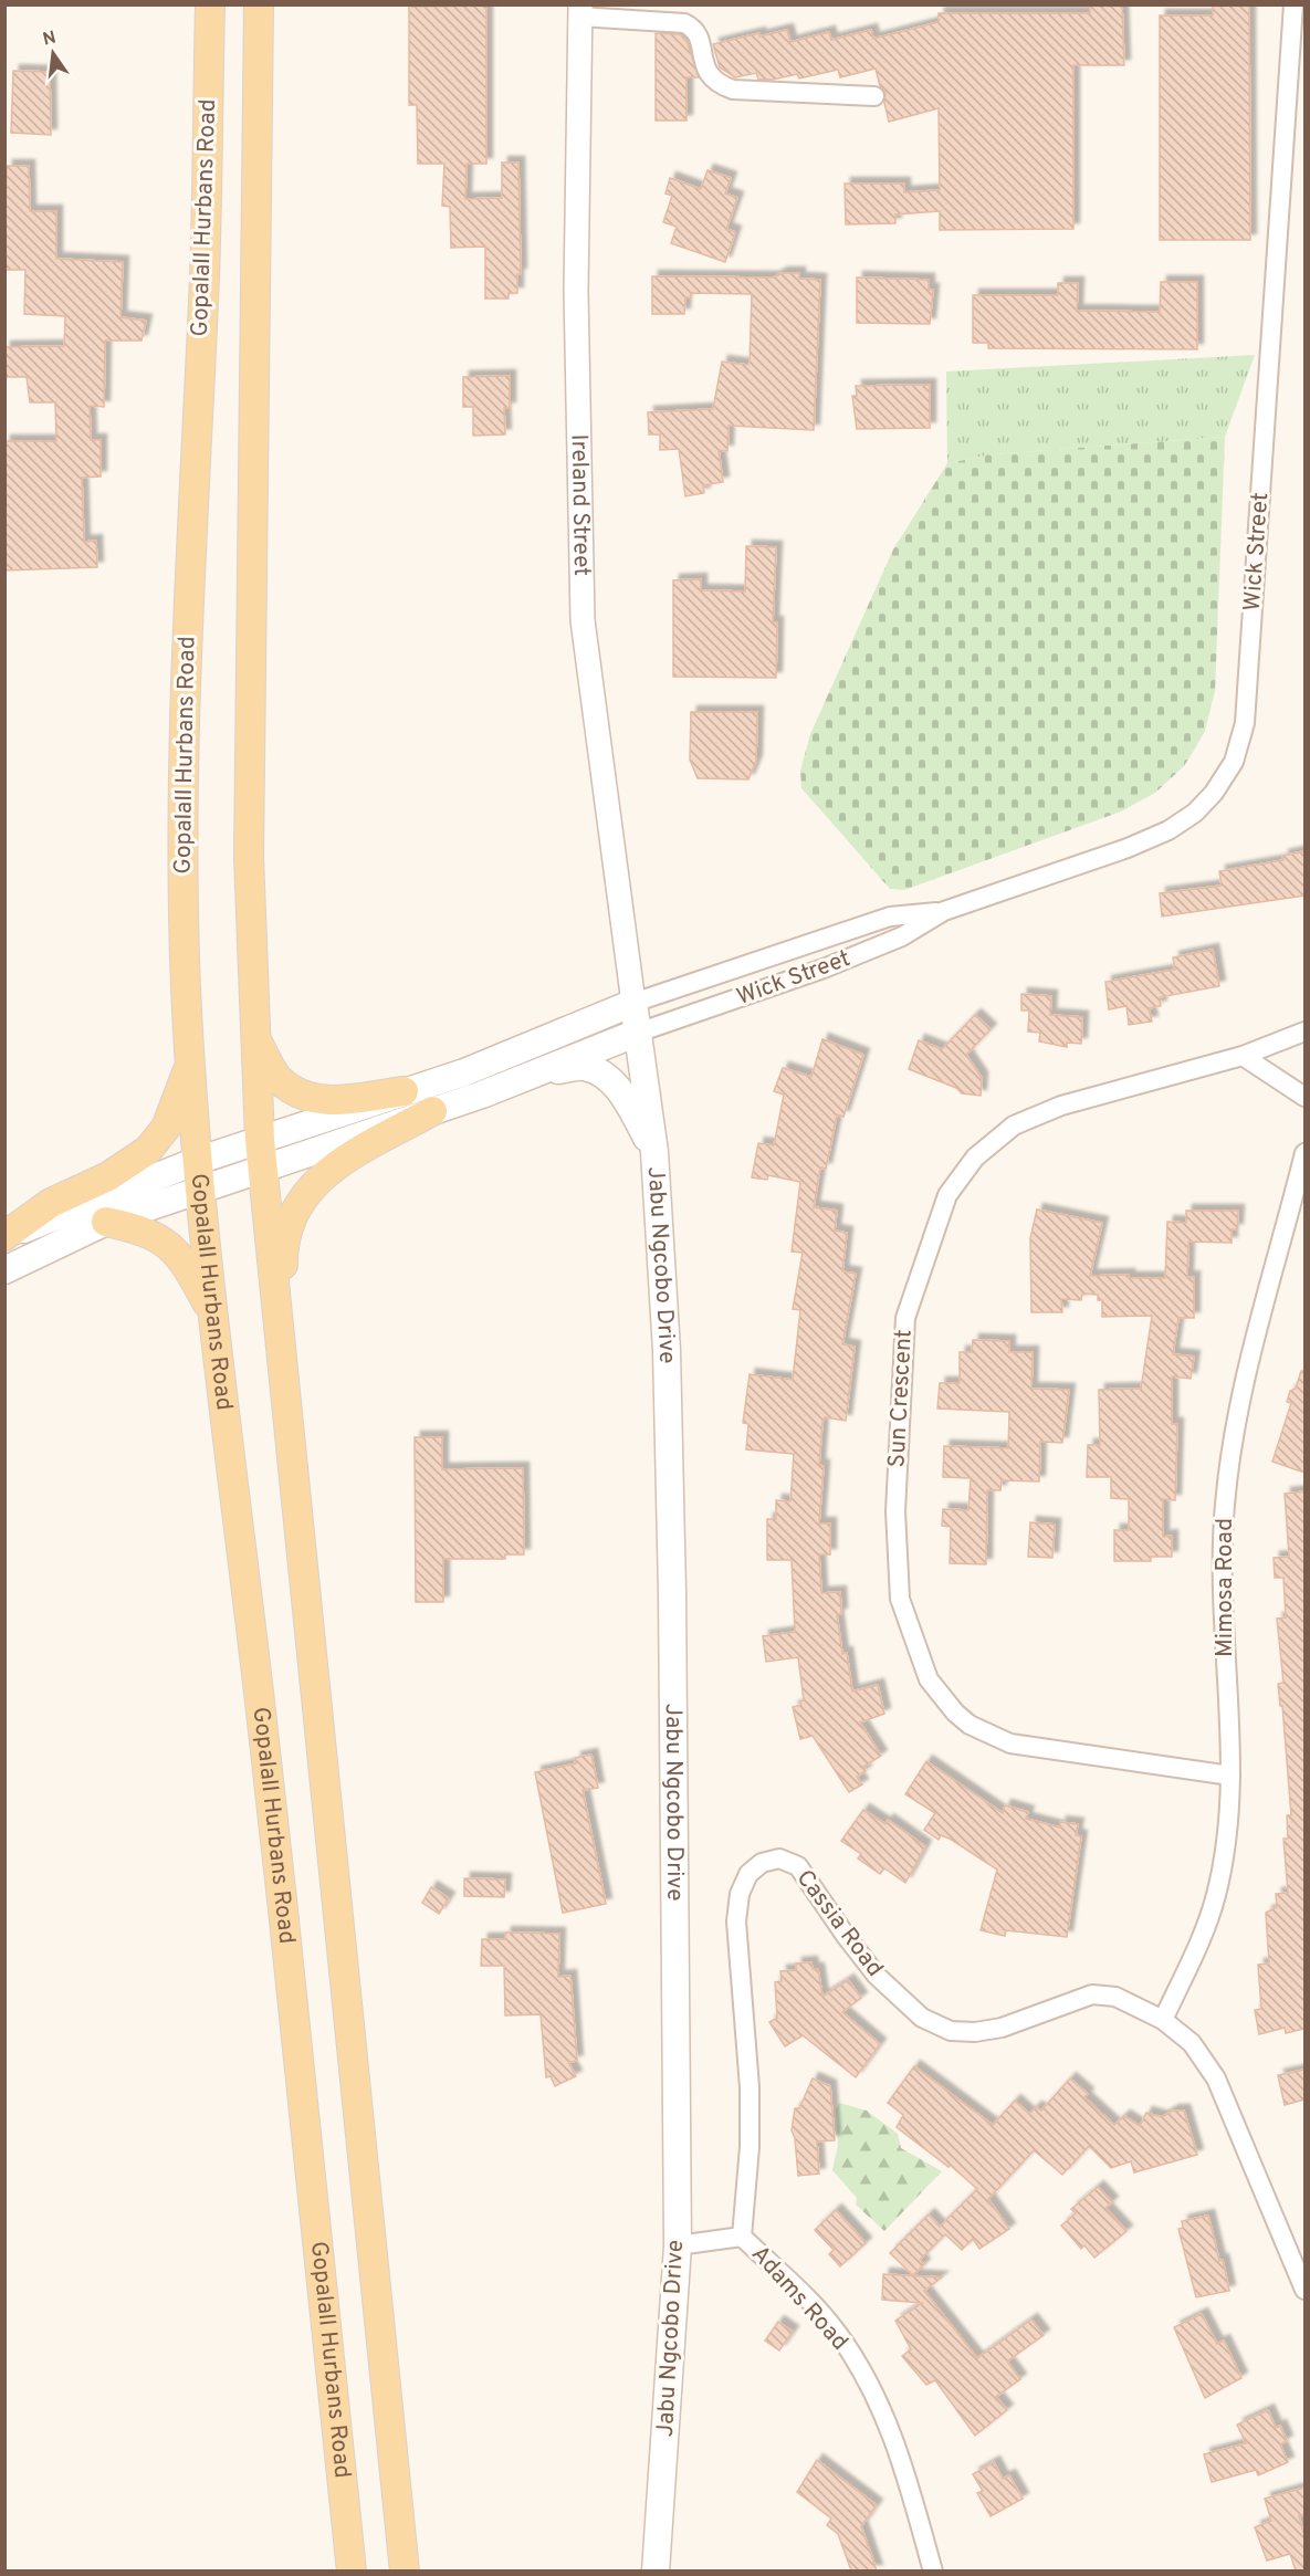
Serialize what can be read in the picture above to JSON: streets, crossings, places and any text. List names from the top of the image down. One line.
{"streets":{"main road":["Gopalall Hurbans Road","Jabu Ngcobo Drive"],"street":["Ireland Street","Wick Street","Sun Crescent","Mimosa Road","Cassia Road","Adams Road"]},"crossings":[["Ireland Street","Wick Street"],["Ireland Street","Jabu Ngcobo Drive"],["Wick Street","Jabu Ngcobo Drive"],["Jabu Ngcobo Drive","Adams Road"],["Sun Crescent","Mimosa Road"],["Mimosa Road","Cassia Road"],["Cassia Road","Adams Road"]],"north":"top"}
